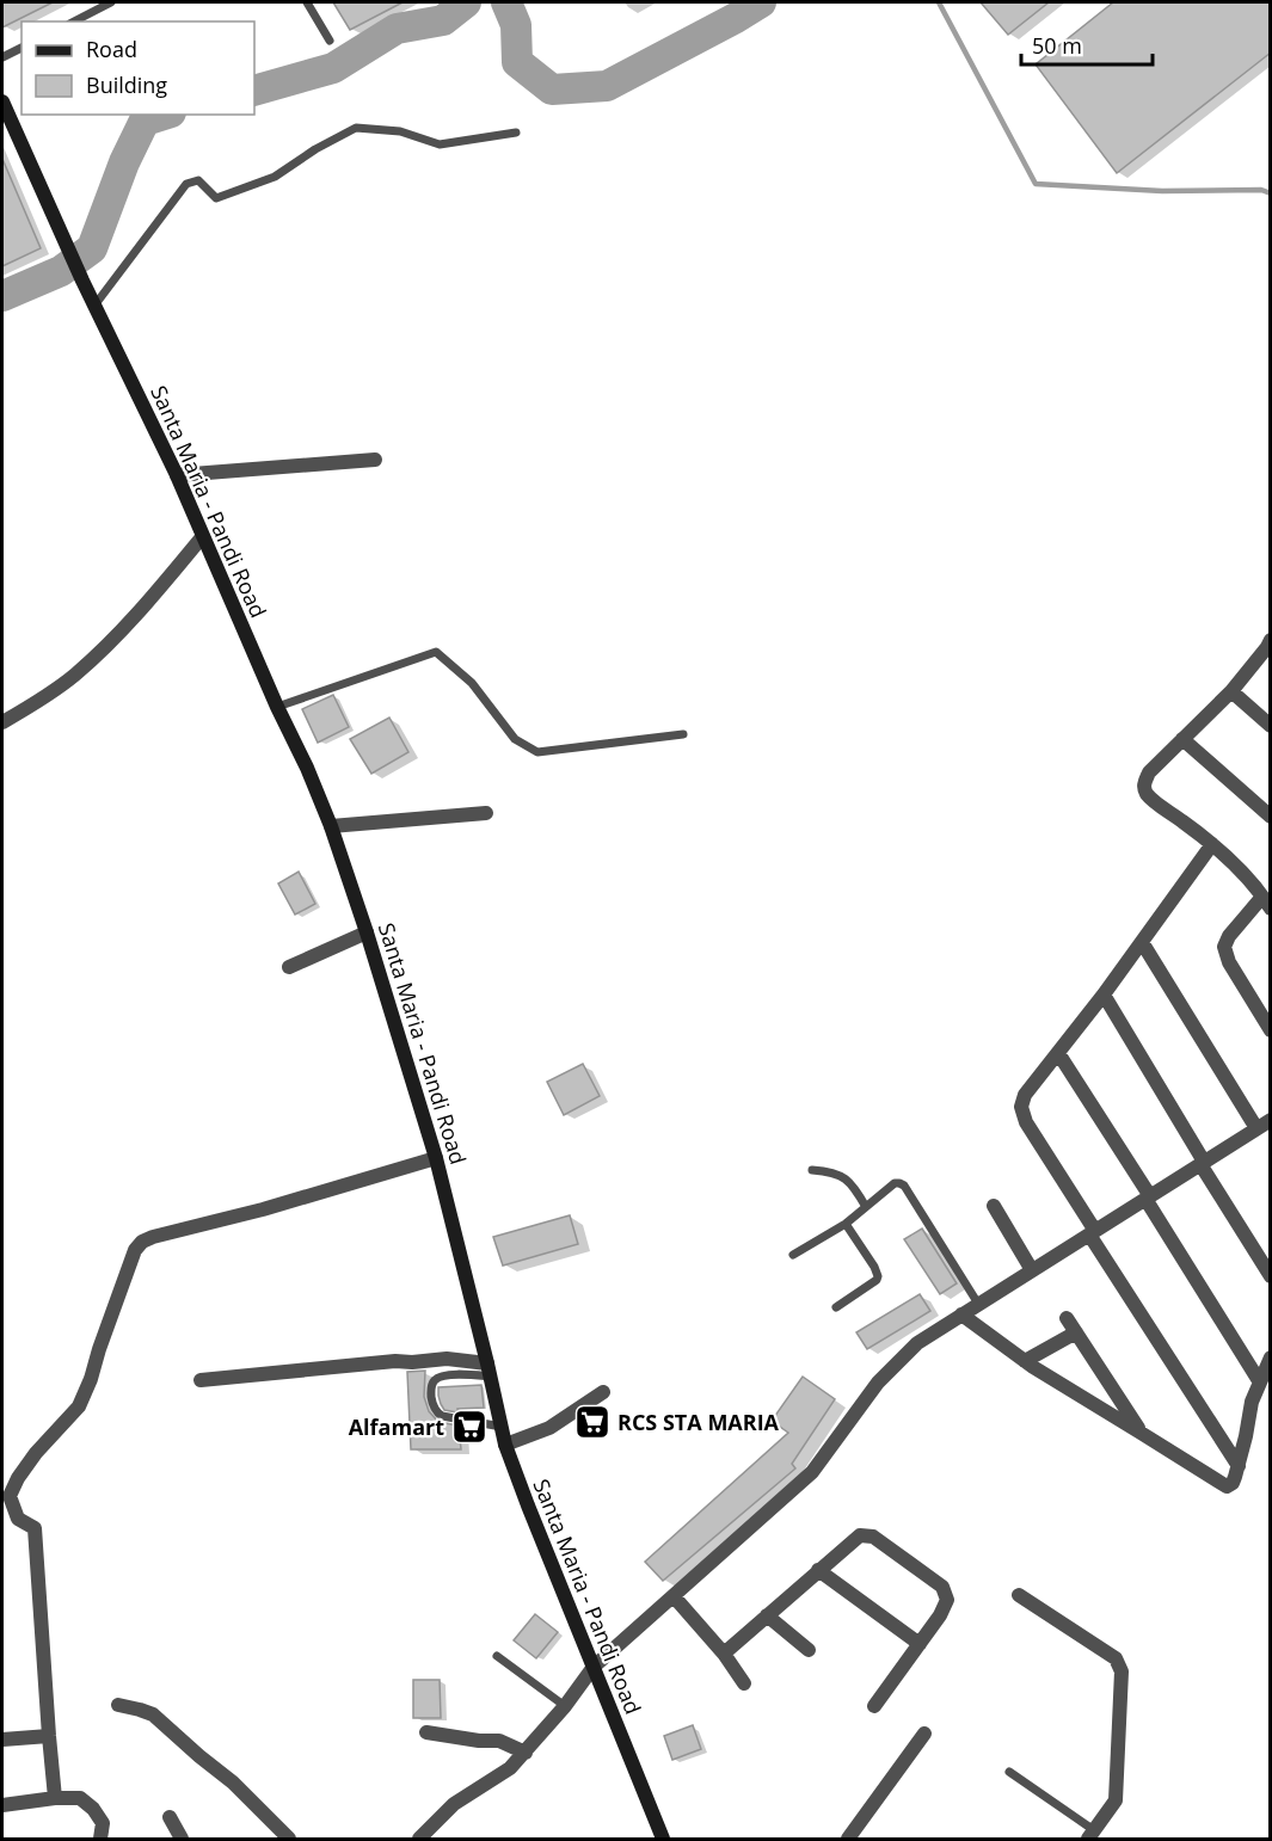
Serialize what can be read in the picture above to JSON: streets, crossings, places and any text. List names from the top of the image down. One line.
{"streets":{"main road":["Santa Maria - Pandi Road"]},"places":{"supermarket":["RCS STA MARIA","Alfamart"]},"legend":["Road","Building"],"scale_bar":"50 m"}
